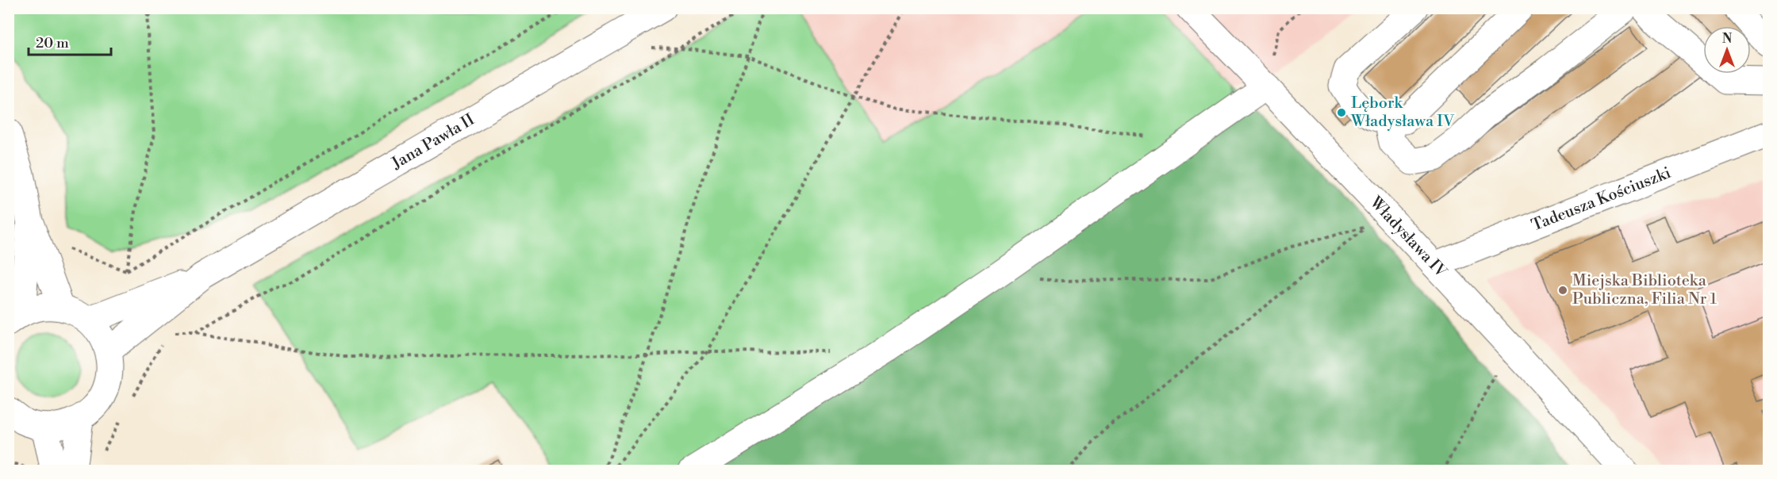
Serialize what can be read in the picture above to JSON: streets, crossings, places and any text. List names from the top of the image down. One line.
{"streets":{"street":["Jana Pawła II","Tadeusza Kościuszki","Władysława IV"]},"crossings":[["Tadeusza Kościuszki","Władysława IV"]],"places":["Lębork Władysława IV","Miejska Biblioteka Publiczna, Filia Nr 1"],"scale_bar":"20 m","north":"top"}
